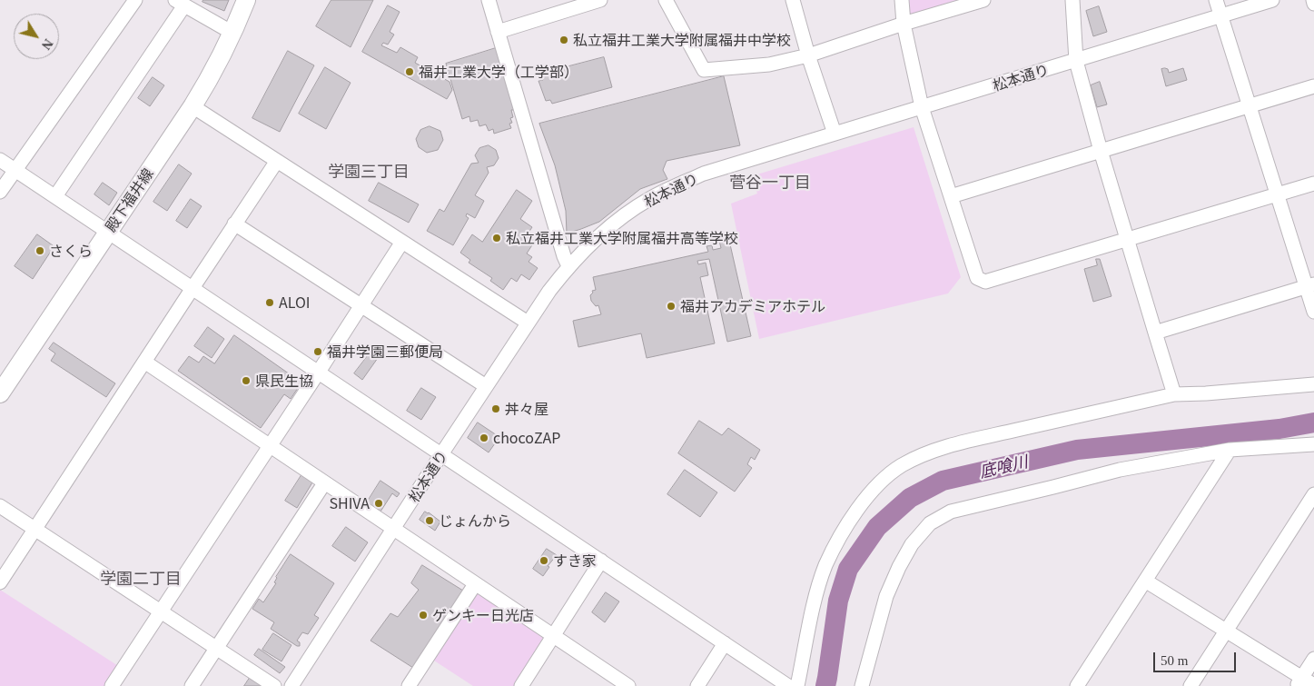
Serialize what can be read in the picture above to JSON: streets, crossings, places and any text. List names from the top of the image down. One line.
{"streets":{"main road":["殿下福井線"],"street":["松本通り"]},"districts":["学園三丁目","菅谷一丁目","学園二丁目"],"water":["底喰川"],"places":["私立福井工業大学附属福井中学校","福井工業大学（工学部）","私立福井工業大学附属福井高等学校","さくら","ALOI","福井アカデミアホテル","福井学園三郵便局","県民生協","丼々屋","chocoZAP","SHIVA","じょんから","すき家","ゲンキー日光店"],"scale_bar":"50 m","north":"bottom right"}
